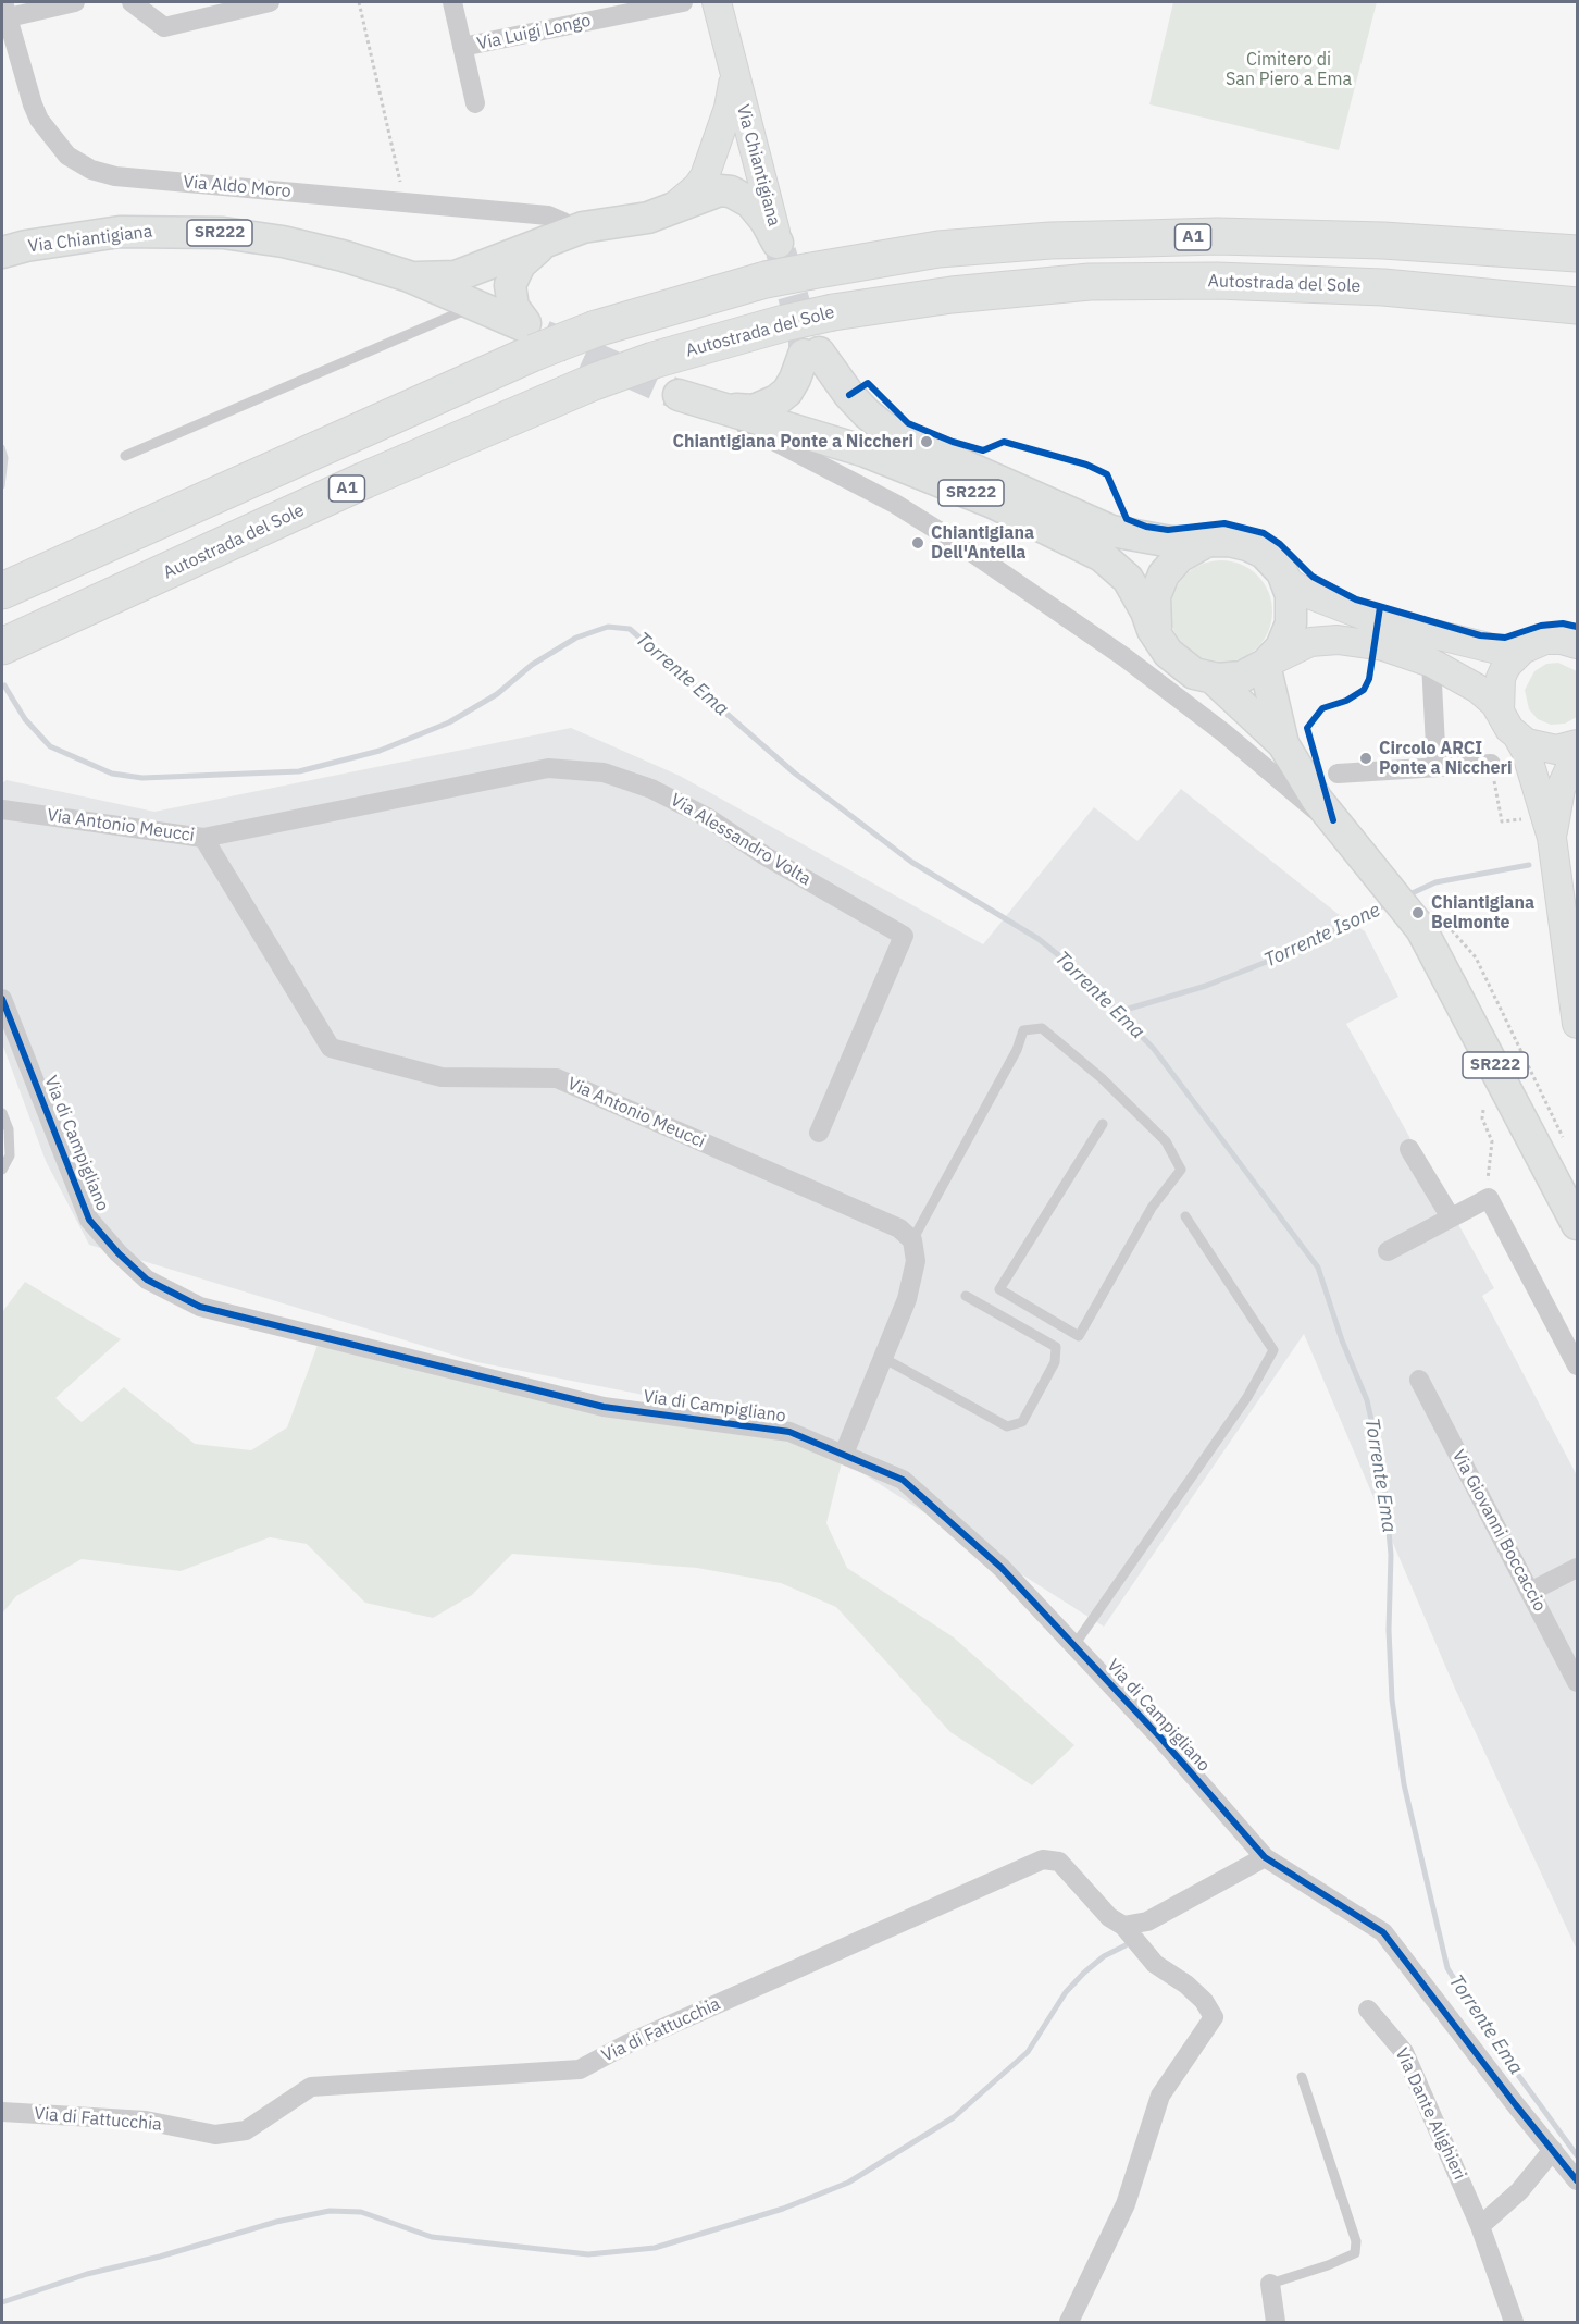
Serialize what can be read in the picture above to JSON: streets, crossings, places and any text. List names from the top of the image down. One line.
{"streets":{"highway":["A1","Autostrada del Sole"],"main road":["Via Chiantigiana","SR222"],"street":["Via Luigi Longo","Via Aldo Moro","Via Antonio Meucci","Via Alessandro Volta","Via di Campigliano","Via Giovanni Boccaccio","Via di Fattucchia","Via Dante Alighieri"]},"crossings":[["Via Chiantigiana","Via Aldo Moro"],["Via Chiantigiana","A1"],["Via Antonio Meucci","Via Alessandro Volta"]],"water":["Torrente Ema","Torrente Isone"],"parks":["Cimitero di San Piero a Ema"],"places":["Chiantigiana Ponte a Niccheri","Chiantigiana Dell'Antella","Circolo ARCI Ponte a Niccheri","Chiantigiana Belmonte"]}
